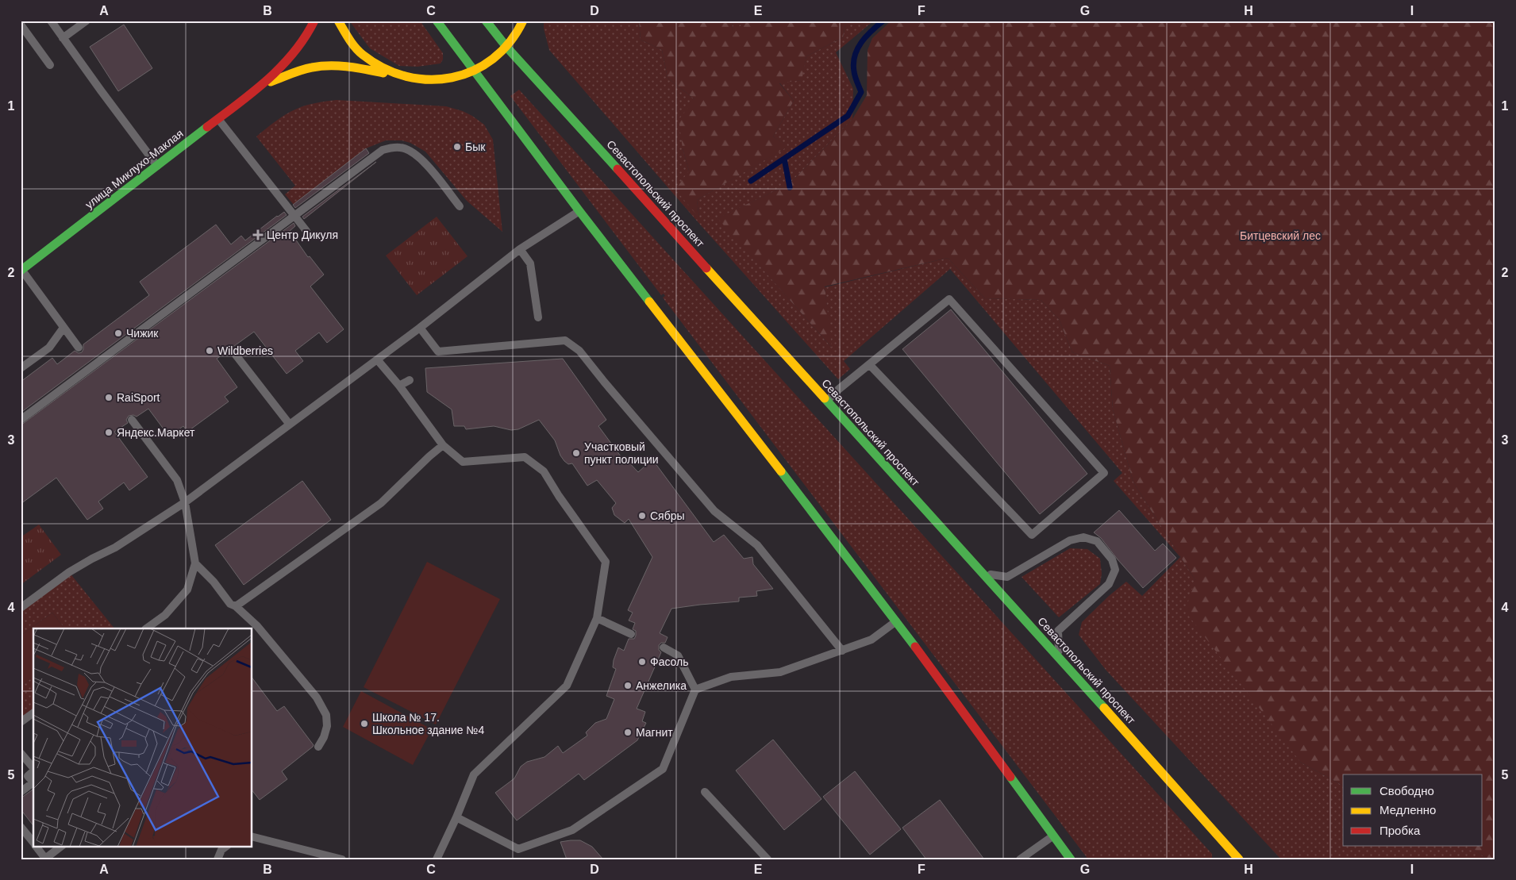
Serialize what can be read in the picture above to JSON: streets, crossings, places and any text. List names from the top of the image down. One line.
{"streets":{"main road":["улица Миклухо-Маклая","Севастопольский проспект"]},"parks":["Битцевский лес"],"places":{"other":["Бык","Чижик","Wildberries","RaiSport","Яндекс.Маркет","Участковый пункт полиции","Сябры","Фасоль","Анжелика","Школа № 17. Школьное здание №4","Магнит"],"health":["Центр Дикуля"]},"legend":["Свободно","Медленно","Пробка"],"grid":{"columns":["A","B","C","D","E","F","G","H","I"],"rows":["1","2","3","4","5"]}}
